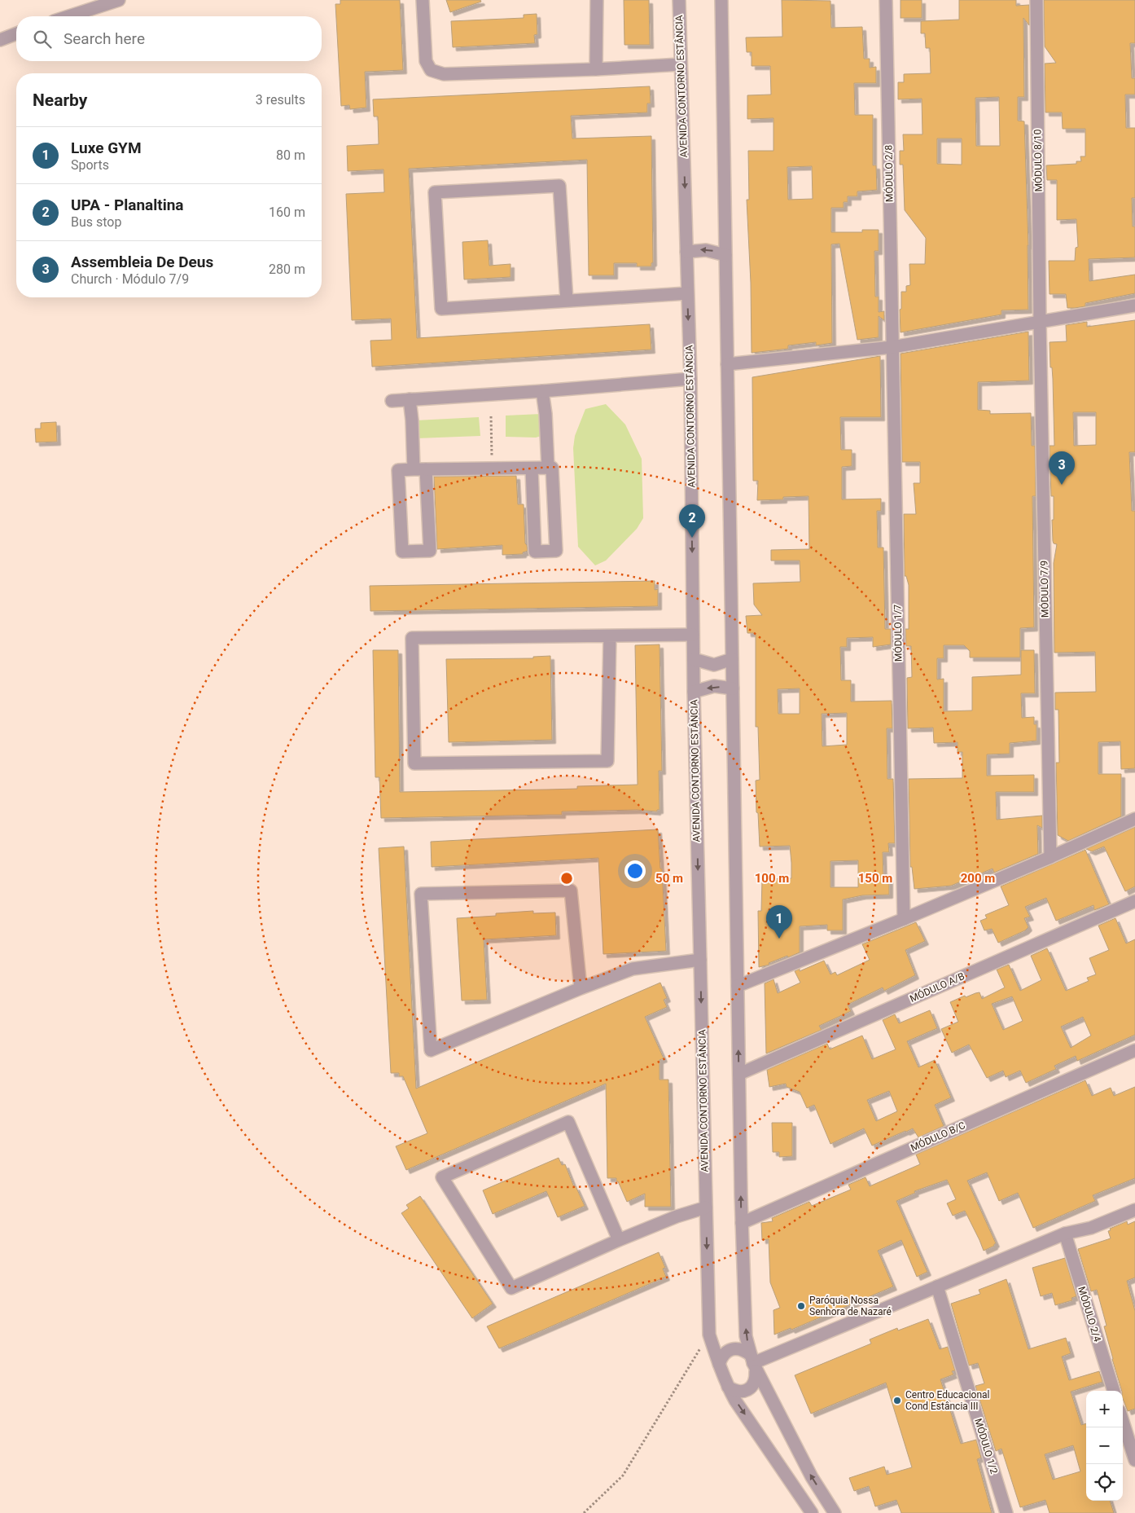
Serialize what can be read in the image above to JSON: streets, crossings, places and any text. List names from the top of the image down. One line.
{"streets":{"street":["AVENIDA CONTORNO ESTÂNCIA","MÓDULO 8/10","MÓDULO 2/8","MÓDULO 7/9","MÓDULO 1/7","MÓDULO A/B","MÓDULO B/C","MÓDULO 2/4","MÓDULO 1/2"]},"crossings":[["MÓDULO 8/10","MÓDULO 7/9"],["MÓDULO 2/8","MÓDULO 1/7"]],"places":["Paróquia Nossa Senhora de Nazaré","Centro Educacional Cond Estância III"],"page":{"search":"Search here","heading":["Nearby","3 results"],"list":[{"mark":"1","name":"Luxe GYM","note":"Sports","value":"80 m"},{"mark":"2","name":"UPA - Planaltina","note":"Bus stop","value":"160 m"},{"mark":"3","name":"Assembleia De Deus","note":"Church · Módulo 7/9","value":"280 m"}],"pins":["3","2","1"],"map_buttons":["+","−"]},"rings":["50 m","100 m","150 m","200 m"]}
